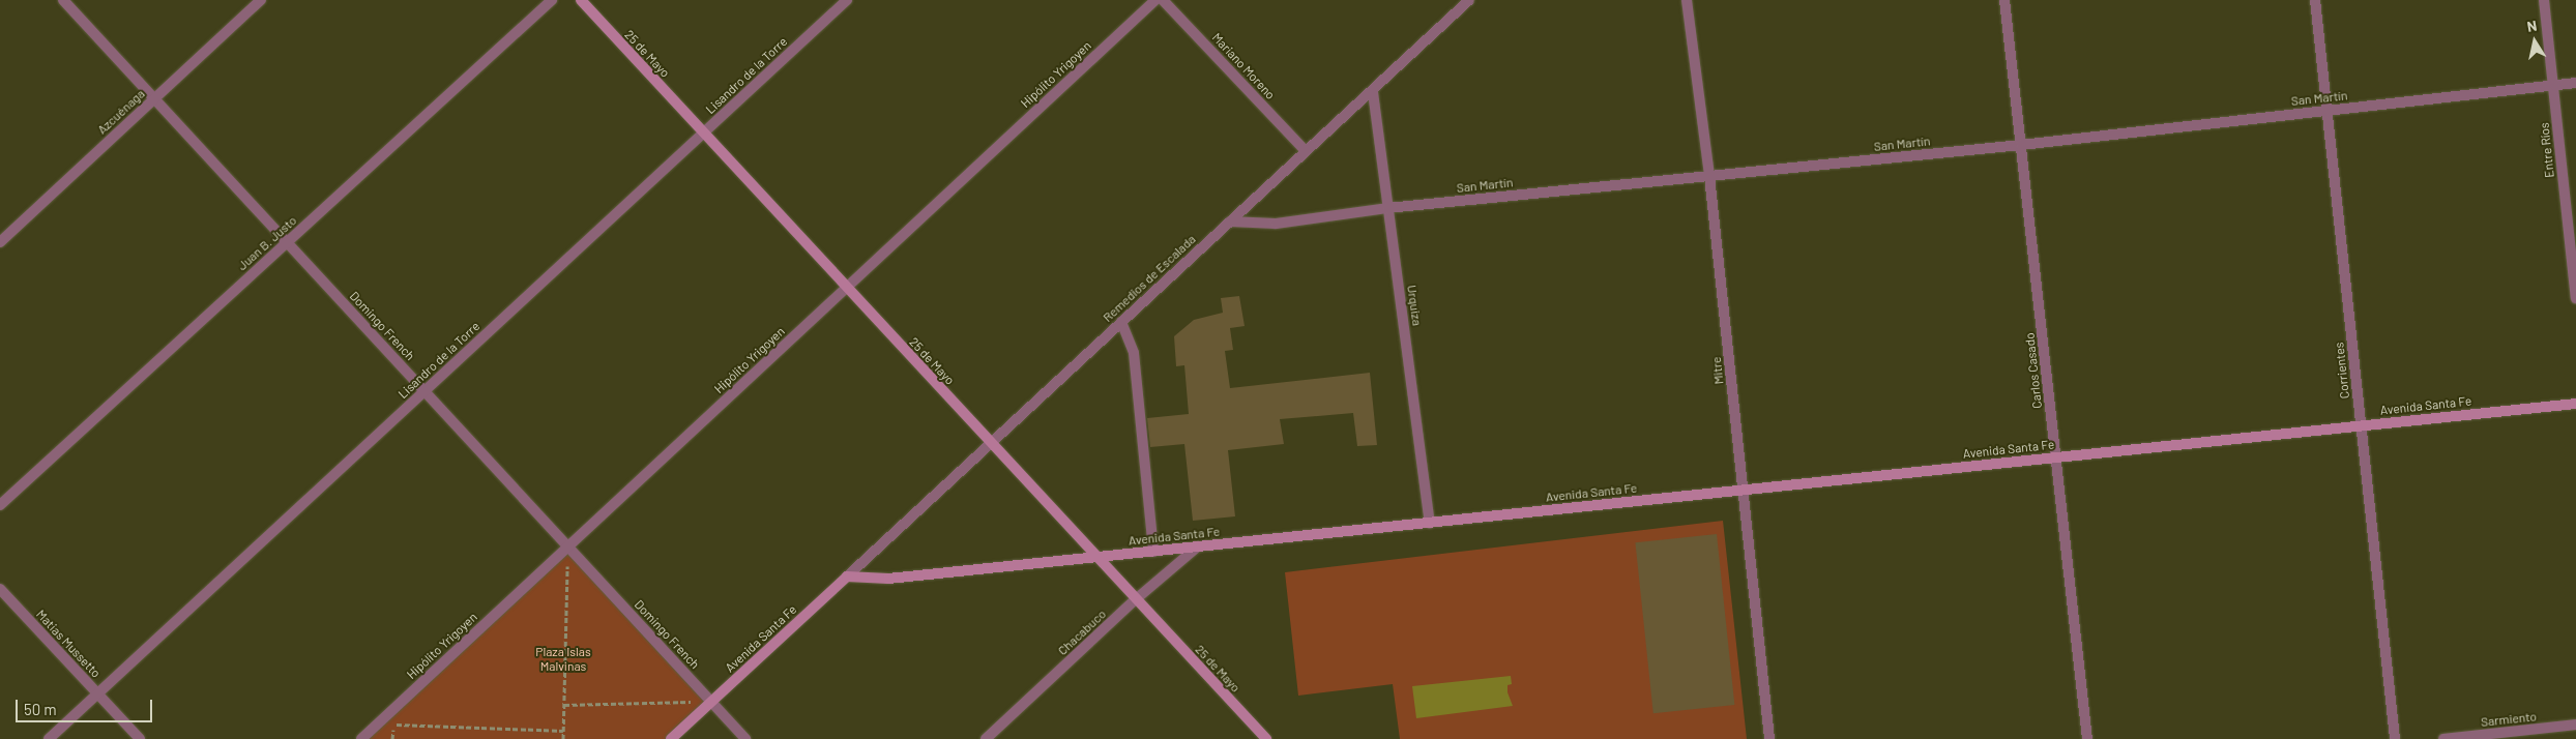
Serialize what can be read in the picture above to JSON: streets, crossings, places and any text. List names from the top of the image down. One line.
{"streets":{"street":["25 de Mayo","Mariano Moreno","Hipólito Yrigoyen","Lisandro de la Torre","San Martín","Azcuénaga","Entre Ríos","Juan B. Justo","Remedios de Escalada","Urquiza","Domingo French","Mitre","Carlos Casado","Corrientes","Avenida Santa Fe","Chacabuco","Matias Mussetto","Sarmiento"]},"crossings":[["25 de Mayo","Hipólito Yrigoyen"],["25 de Mayo","Lisandro de la Torre"],["25 de Mayo","Remedios de Escalada"],["25 de Mayo","Avenida Santa Fe"],["25 de Mayo","Chacabuco"],["Mariano Moreno","Remedios de Escalada"],["Hipólito Yrigoyen","Domingo French"],["Lisandro de la Torre","Domingo French"],["Lisandro de la Torre","Matias Mussetto"],["San Martín","Entre Ríos"],["San Martín","Remedios de Escalada"],["San Martín","Urquiza"],["San Martín","Mitre"],["San Martín","Carlos Casado"],["San Martín","Corrientes"],["Azcuénaga","Domingo French"],["Juan B. Justo","Domingo French"],["Remedios de Escalada","Urquiza"],["Remedios de Escalada","Avenida Santa Fe"],["Urquiza","Avenida Santa Fe"],["Domingo French","Avenida Santa Fe"],["Mitre","Avenida Santa Fe"],["Carlos Casado","Avenida Santa Fe"],["Corrientes","Avenida Santa Fe"],["Avenida Santa Fe","Chacabuco"]],"parks":["Plaza Islas Malvinas"],"scale_bar":"50 m","north":"top"}
